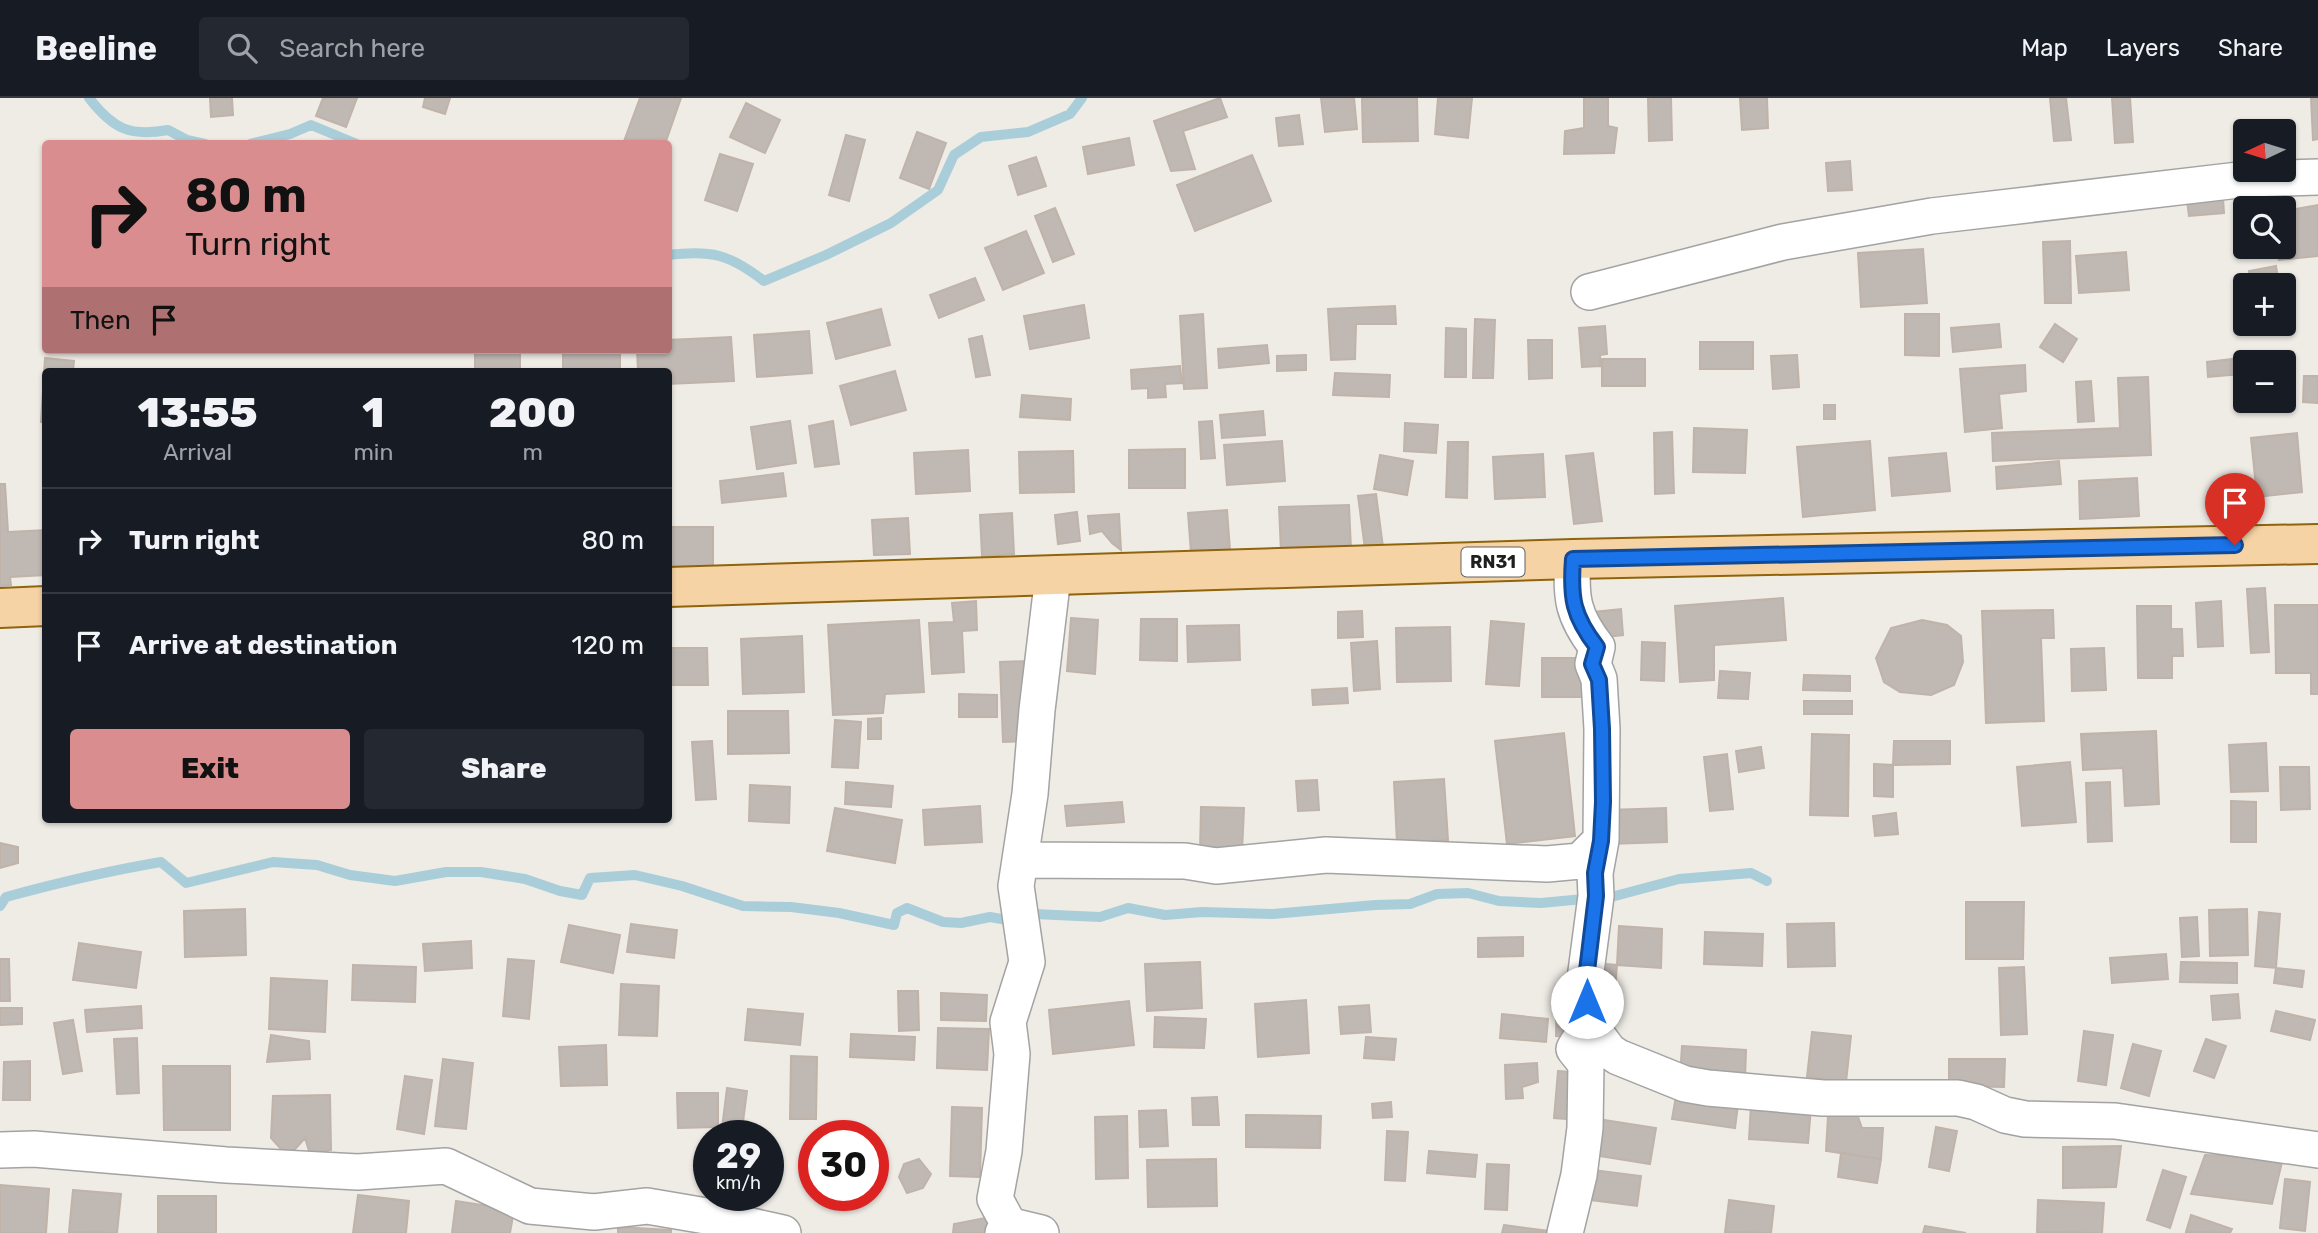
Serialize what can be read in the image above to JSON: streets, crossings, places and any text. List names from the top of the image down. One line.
{"streets":{"main road":["RN31"]},"north":"left","page":{"header":"Beeline","search":"Search here","nav":["Map","Layers","Share"],"map_buttons":["+","−"],"turn":["80 m","Turn right"],"then":"Then","eta":["13:55","Arrival","1","min","200","m"],"list":[{"name":"Turn right","value":"80 m"},{"name":"Arrive at destination","value":"120 m"}],"buttons":["Exit","Share"],"speed":"29 km/h","limit":"30"}}
